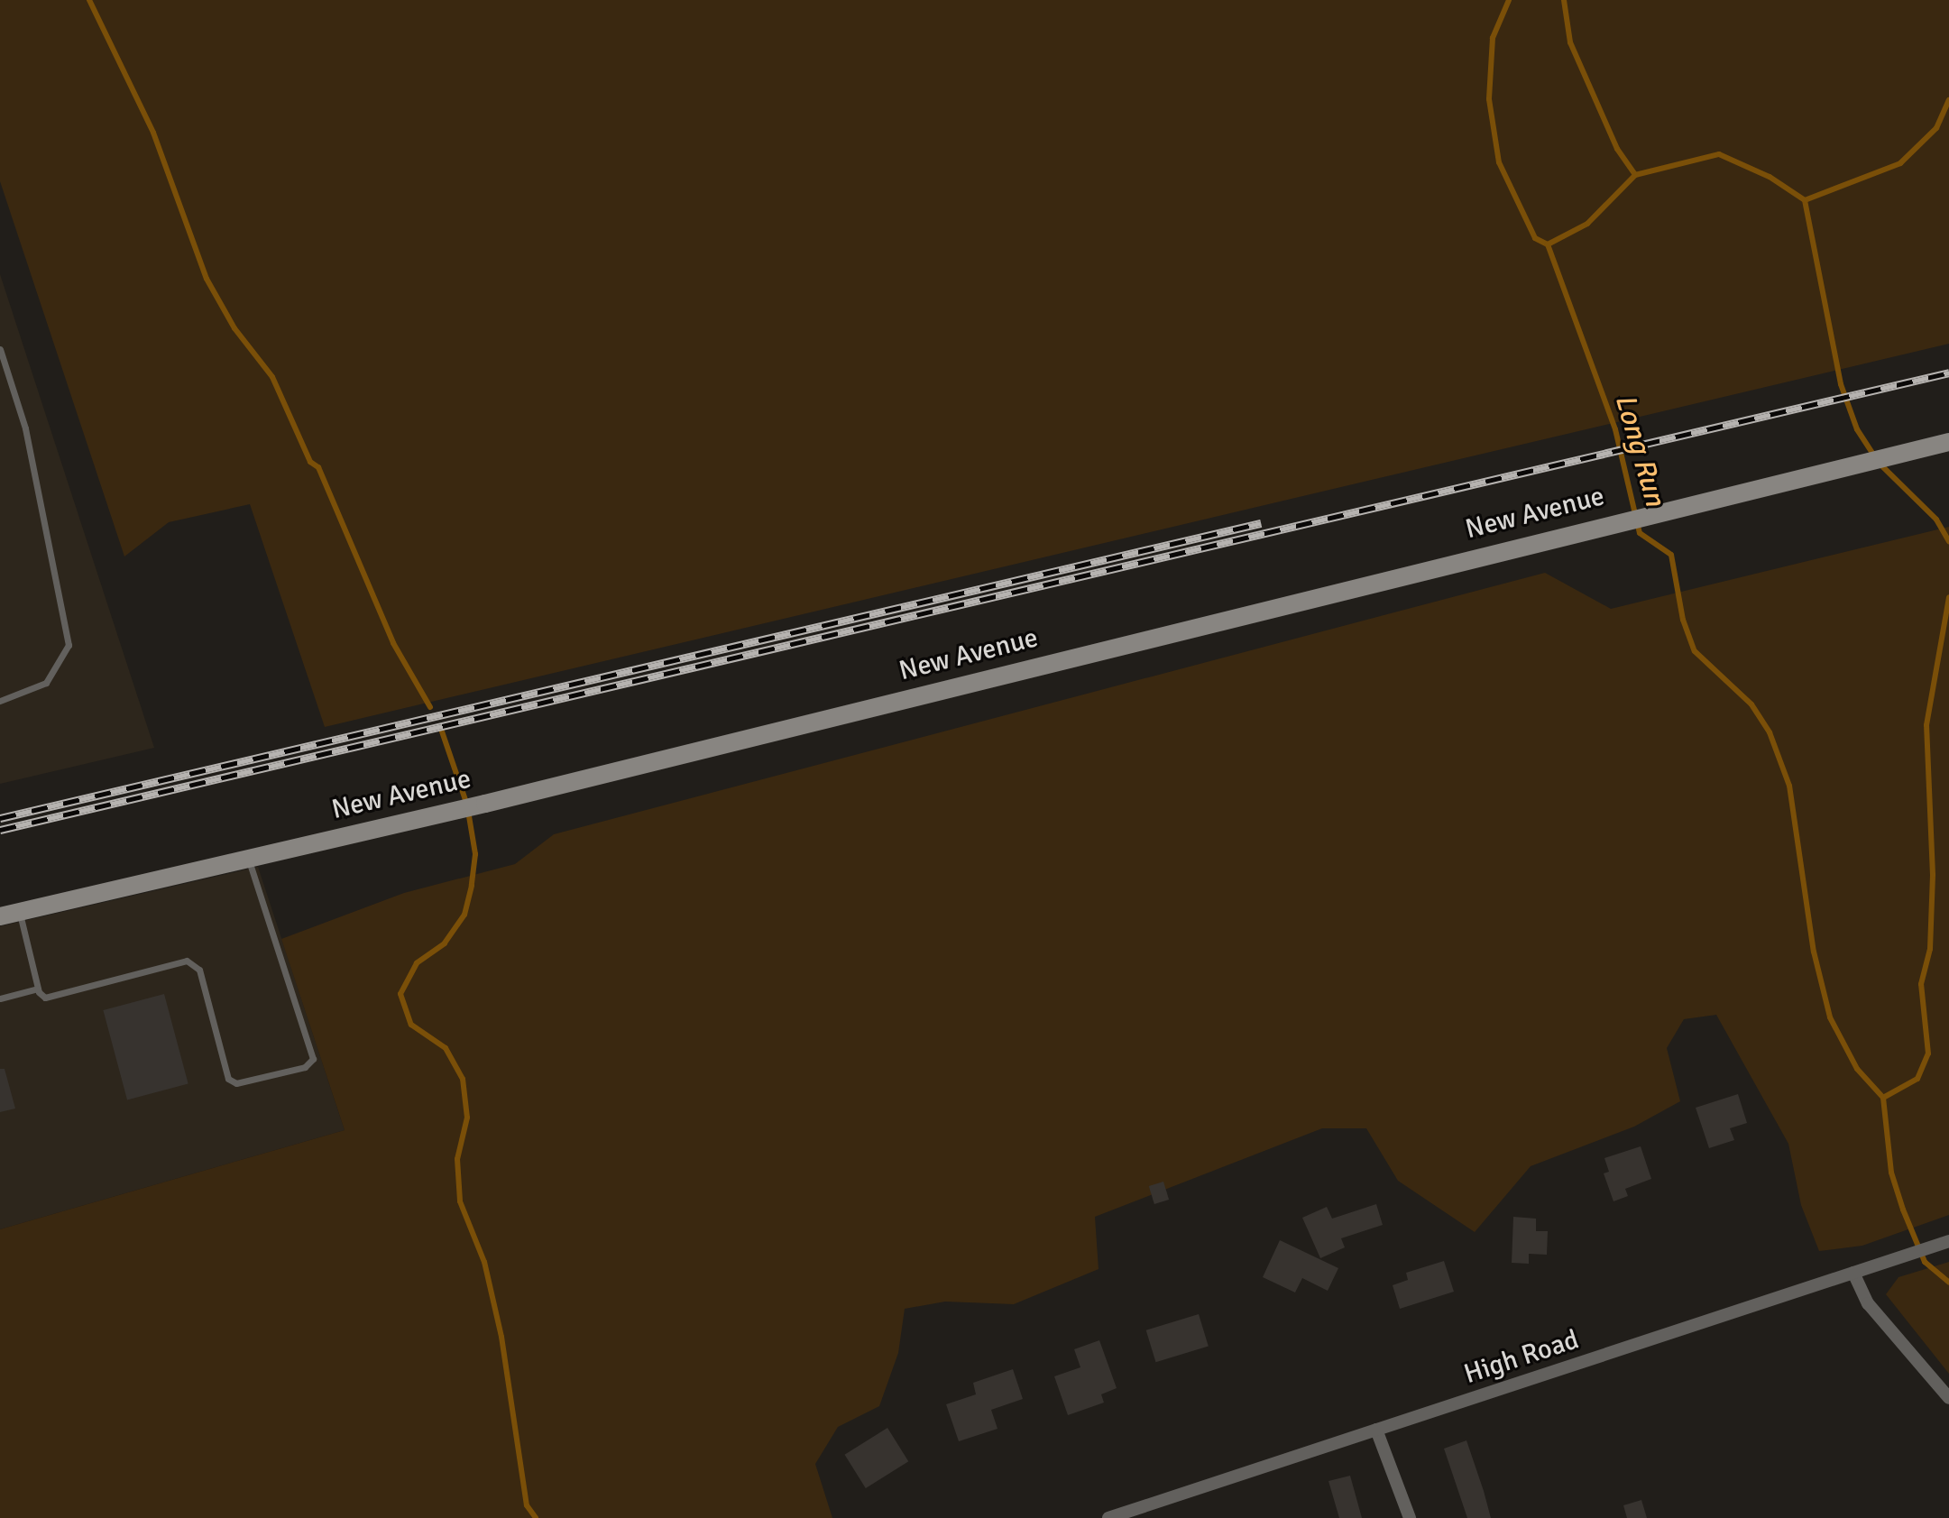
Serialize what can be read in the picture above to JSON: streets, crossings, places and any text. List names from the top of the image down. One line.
{"streets":{"main road":["New Avenue"],"street":["High Road"]},"water":["Long Run"]}
